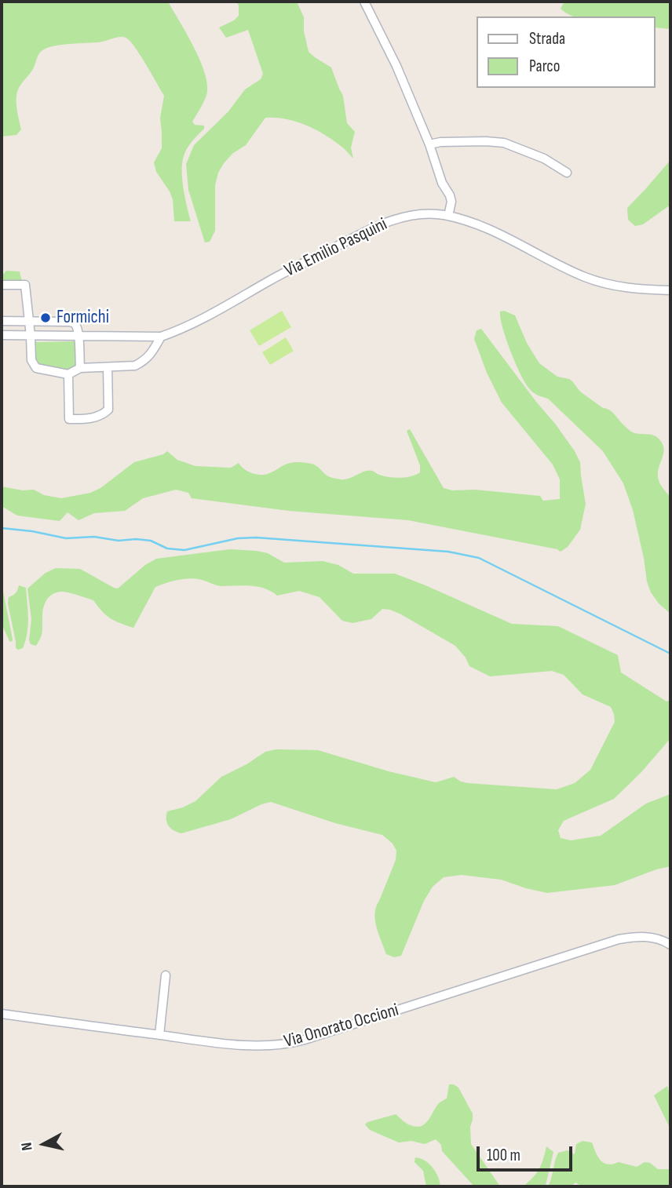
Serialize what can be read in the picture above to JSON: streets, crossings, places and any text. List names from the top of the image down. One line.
{"streets":{"street":["Via Emilio Pasquini","Via Onorato Occioni"]},"places":["Formichi"],"legend":["Strada","Parco"],"scale_bar":"100 m","north":"left"}
